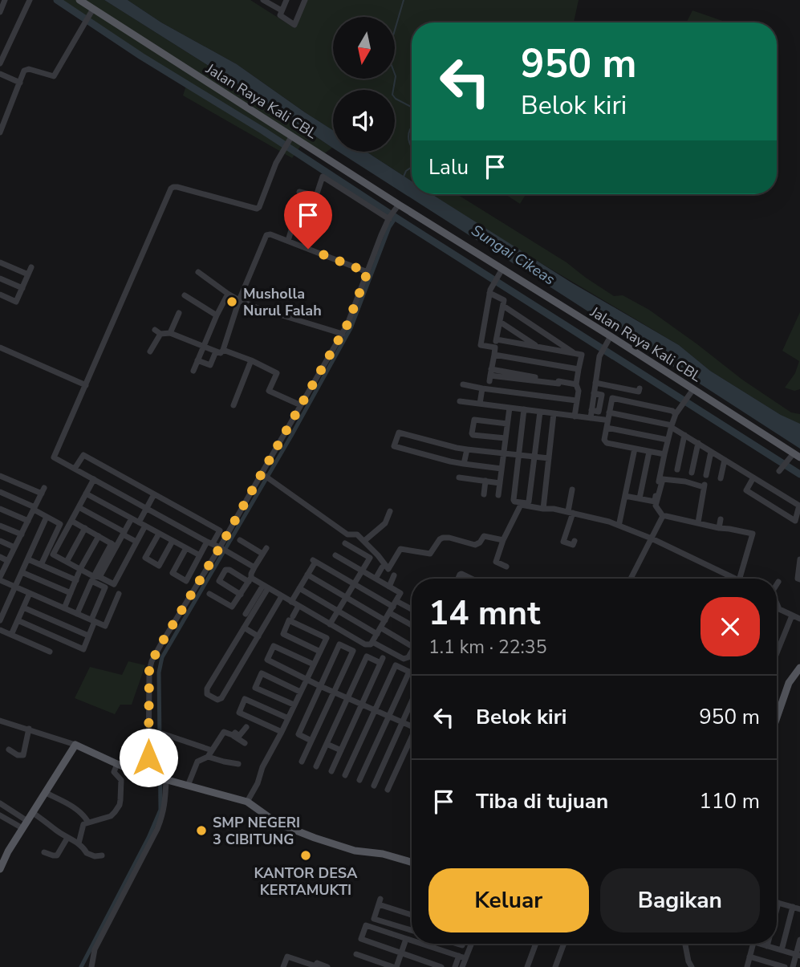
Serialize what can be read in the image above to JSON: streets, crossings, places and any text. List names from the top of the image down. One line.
{"streets":{"main road":["Jalan Raya Kali CBL"]},"water":["Sungai Cikeas"],"places":["Musholla Nurul Falah","SMP NEGERI 3 CIBITUNG","KANTOR DESA KERTAMUKTI"],"north":"bottom","page":{"turn":["950 m","Belok kiri"],"then":"Lalu","heading":["14 mnt","1.1 km · 22:35"],"list":[{"name":"Belok kiri","value":"950 m"},{"name":"Tiba di tujuan","value":"110 m"}],"buttons":["Keluar","Bagikan"]}}
